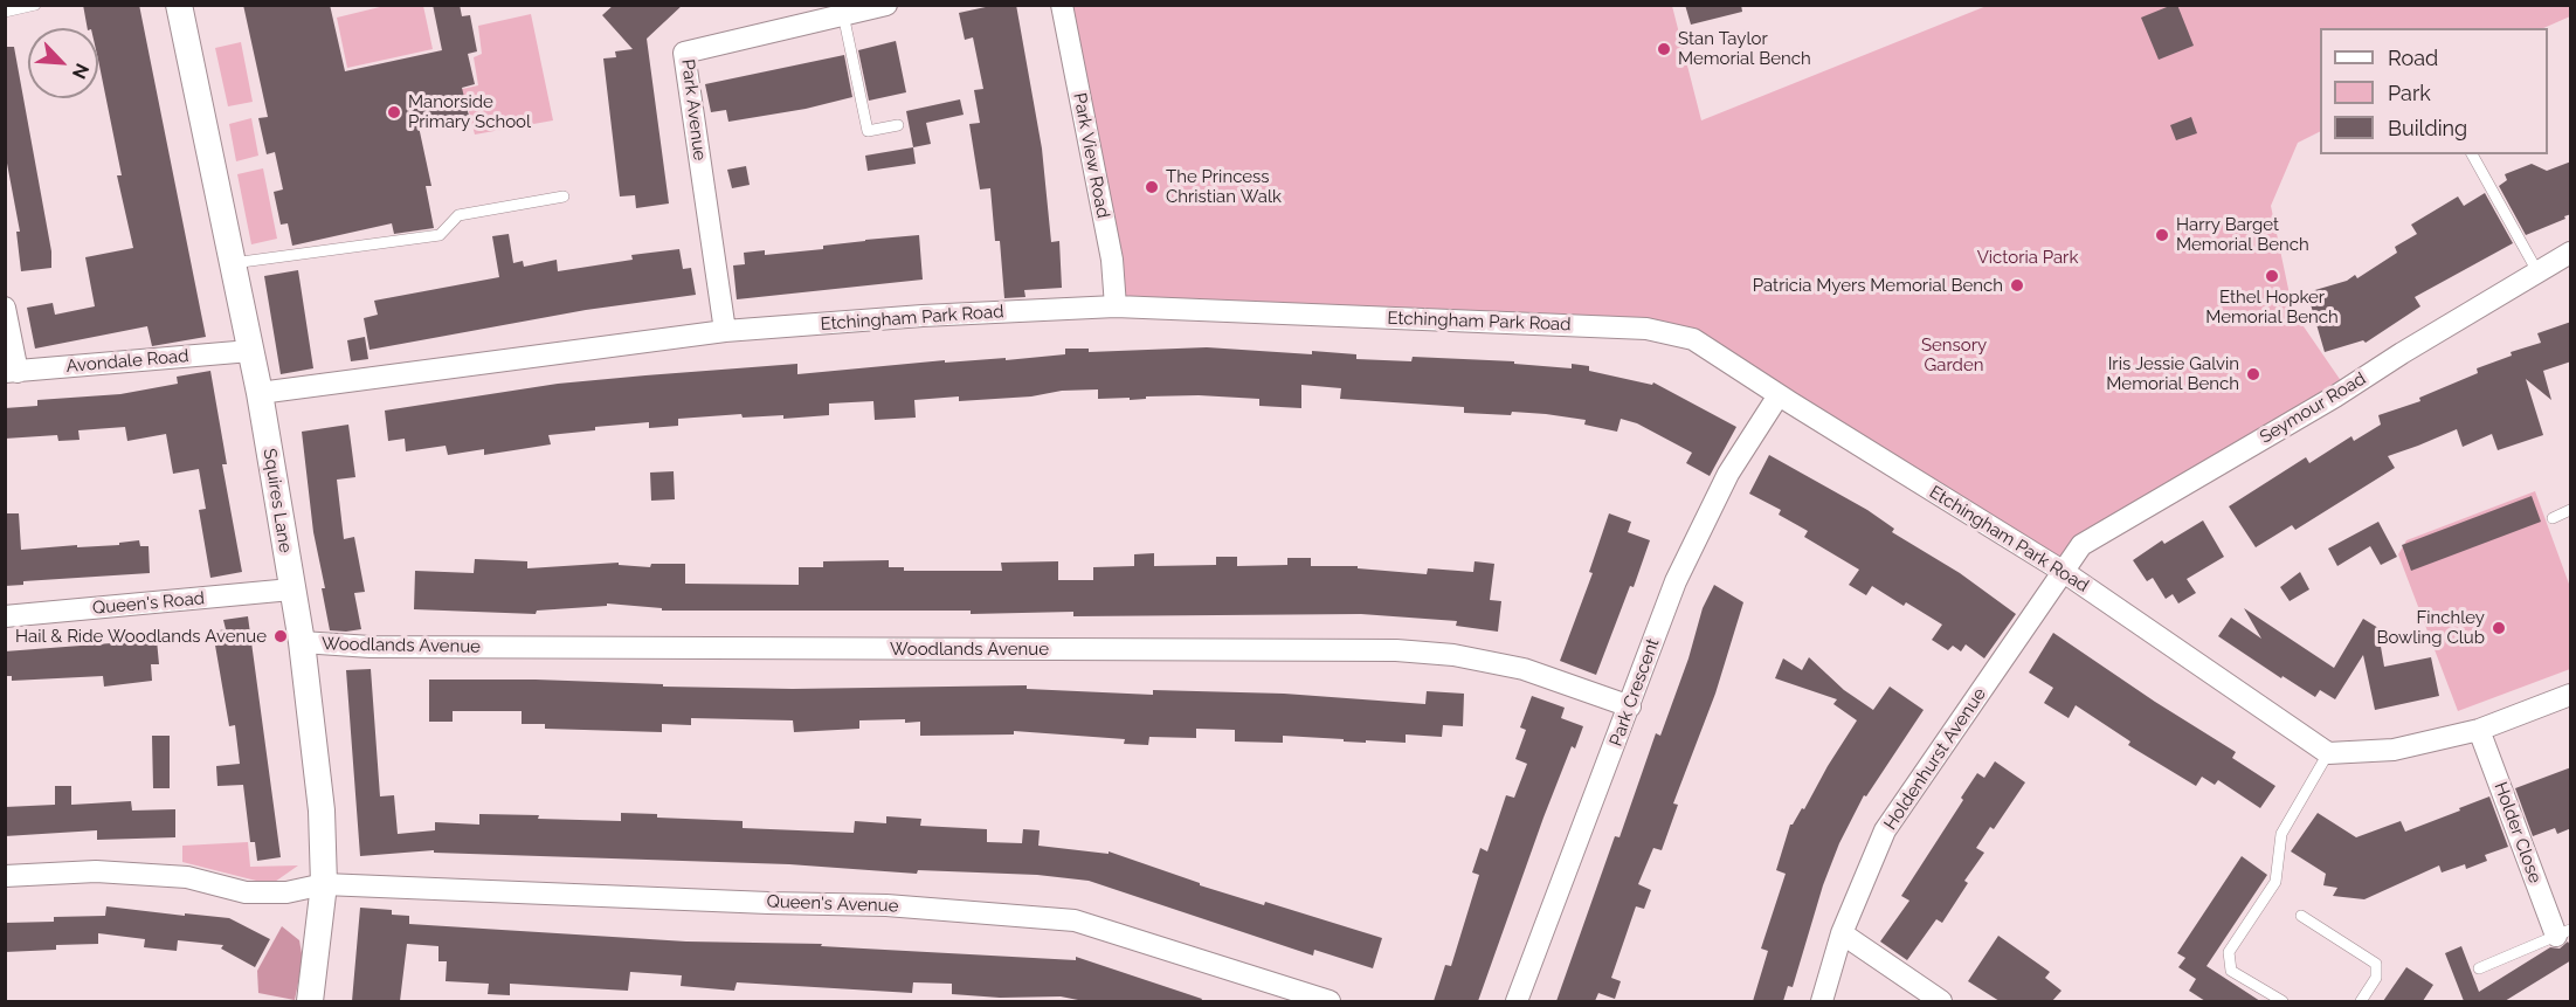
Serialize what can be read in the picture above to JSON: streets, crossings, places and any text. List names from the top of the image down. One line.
{"streets":{"street":["Park Avenue","Park View Road","Etchingham Park Road","Avondale Road","Seymour Road","Squires Lane","Queen's Road","Woodlands Avenue","Park Crescent","Holdenhurst Avenue","Holder Close","Queen's Avenue"]},"crossings":[["Park Avenue","Etchingham Park Road"],["Park View Road","Etchingham Park Road"],["Etchingham Park Road","Seymour Road"],["Etchingham Park Road","Squires Lane"],["Etchingham Park Road","Park Crescent"],["Etchingham Park Road","Holdenhurst Avenue"],["Avondale Road","Squires Lane"],["Seymour Road","Holdenhurst Avenue"],["Squires Lane","Queen's Road"],["Squires Lane","Woodlands Avenue"],["Squires Lane","Queen's Avenue"],["Woodlands Avenue","Park Crescent"]],"parks":["Victoria Park","Sensory Garden"],"places":["Stan Taylor Memorial Bench","Manorside Primary School","The Princess Christian Walk","Harry Barget Memorial Bench","Ethel Hopker Memorial Bench","Patricia Myers Memorial Bench","Iris Jessie Galvin Memorial Bench","Finchley Bowling Club","Hail & Ride Woodlands Avenue"],"legend":["Road","Park","Building"],"north":"bottom right"}
